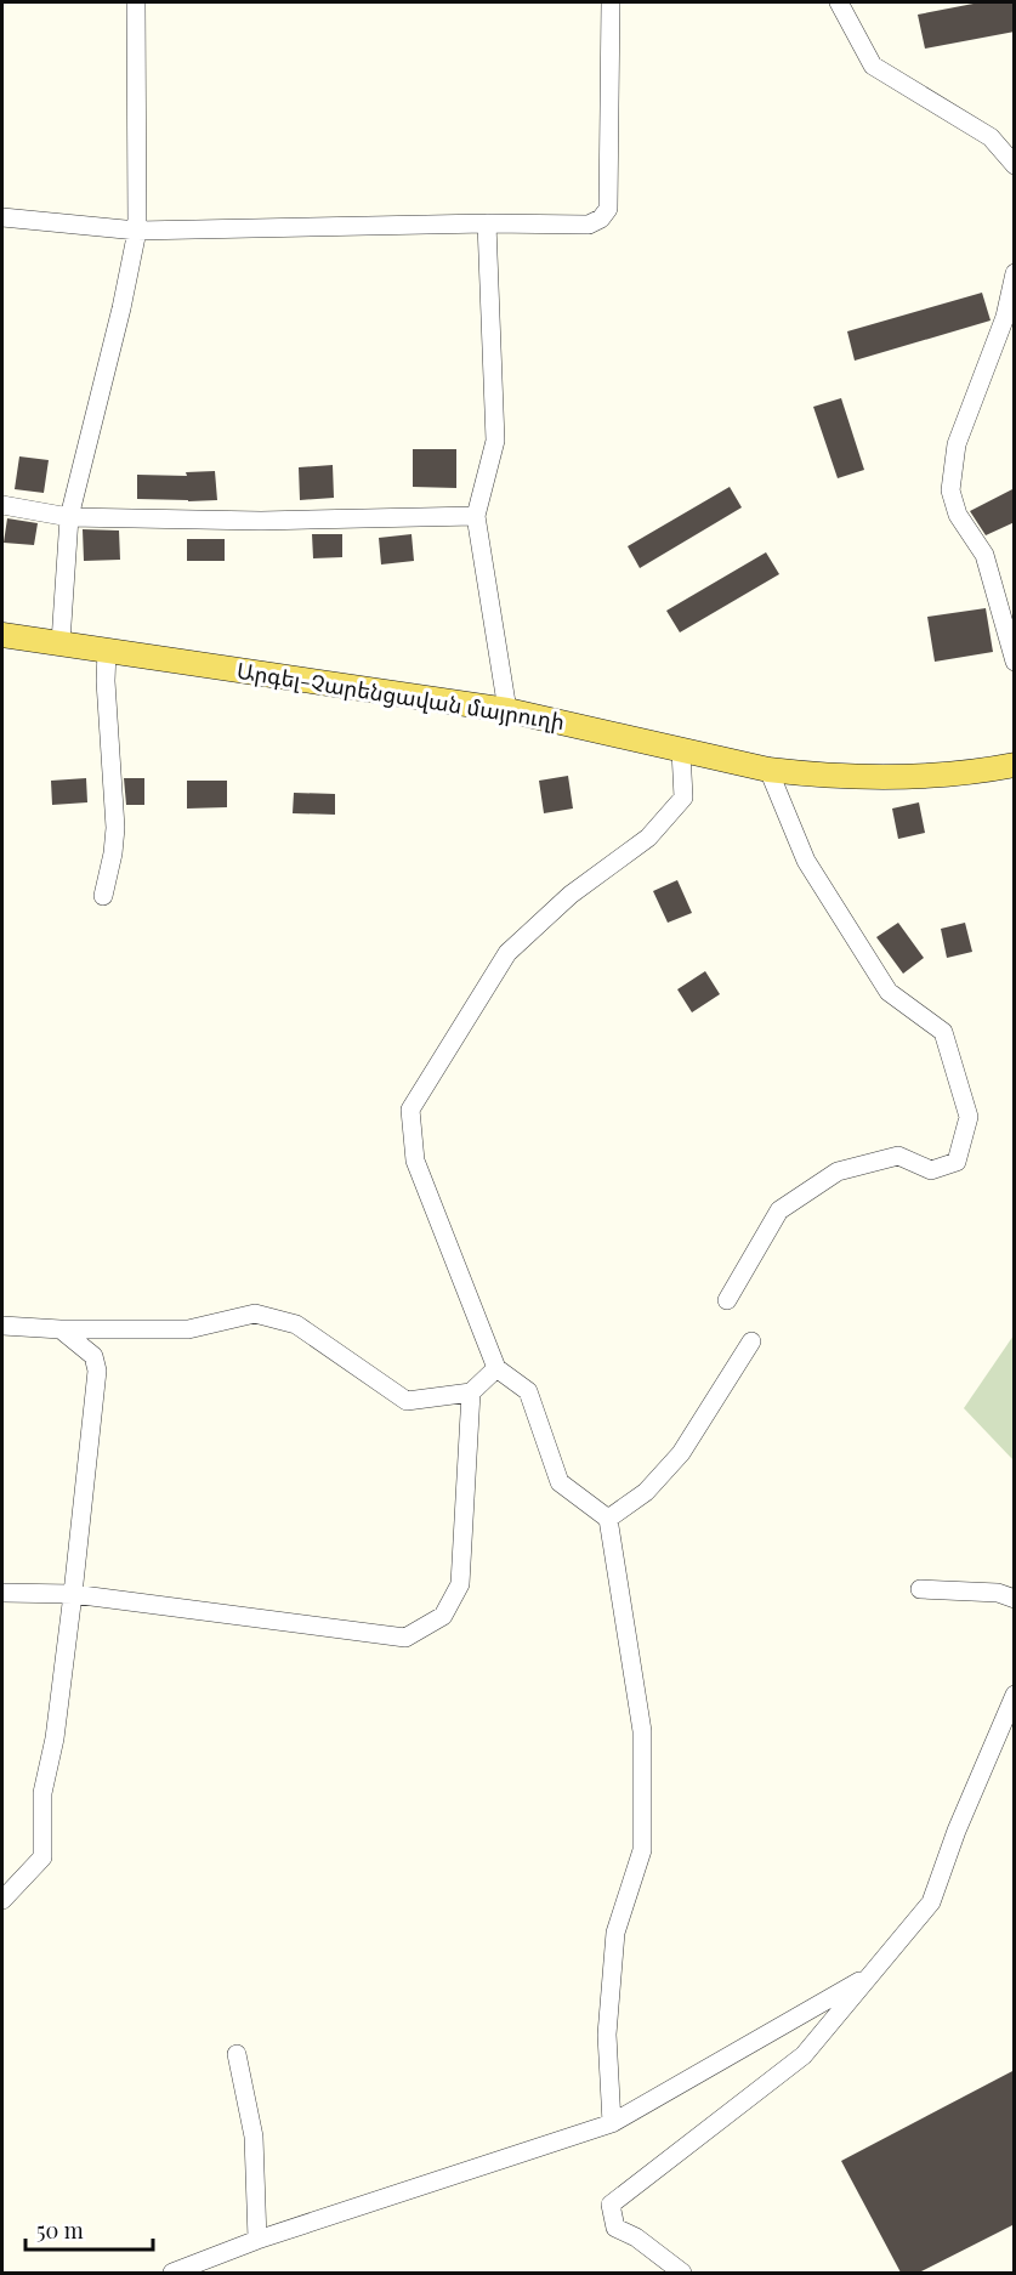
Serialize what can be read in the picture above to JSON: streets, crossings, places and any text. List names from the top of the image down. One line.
{"streets":{"main road":["Արգել-Չարենցավան մայրուղի"]},"scale_bar":"50 m"}
